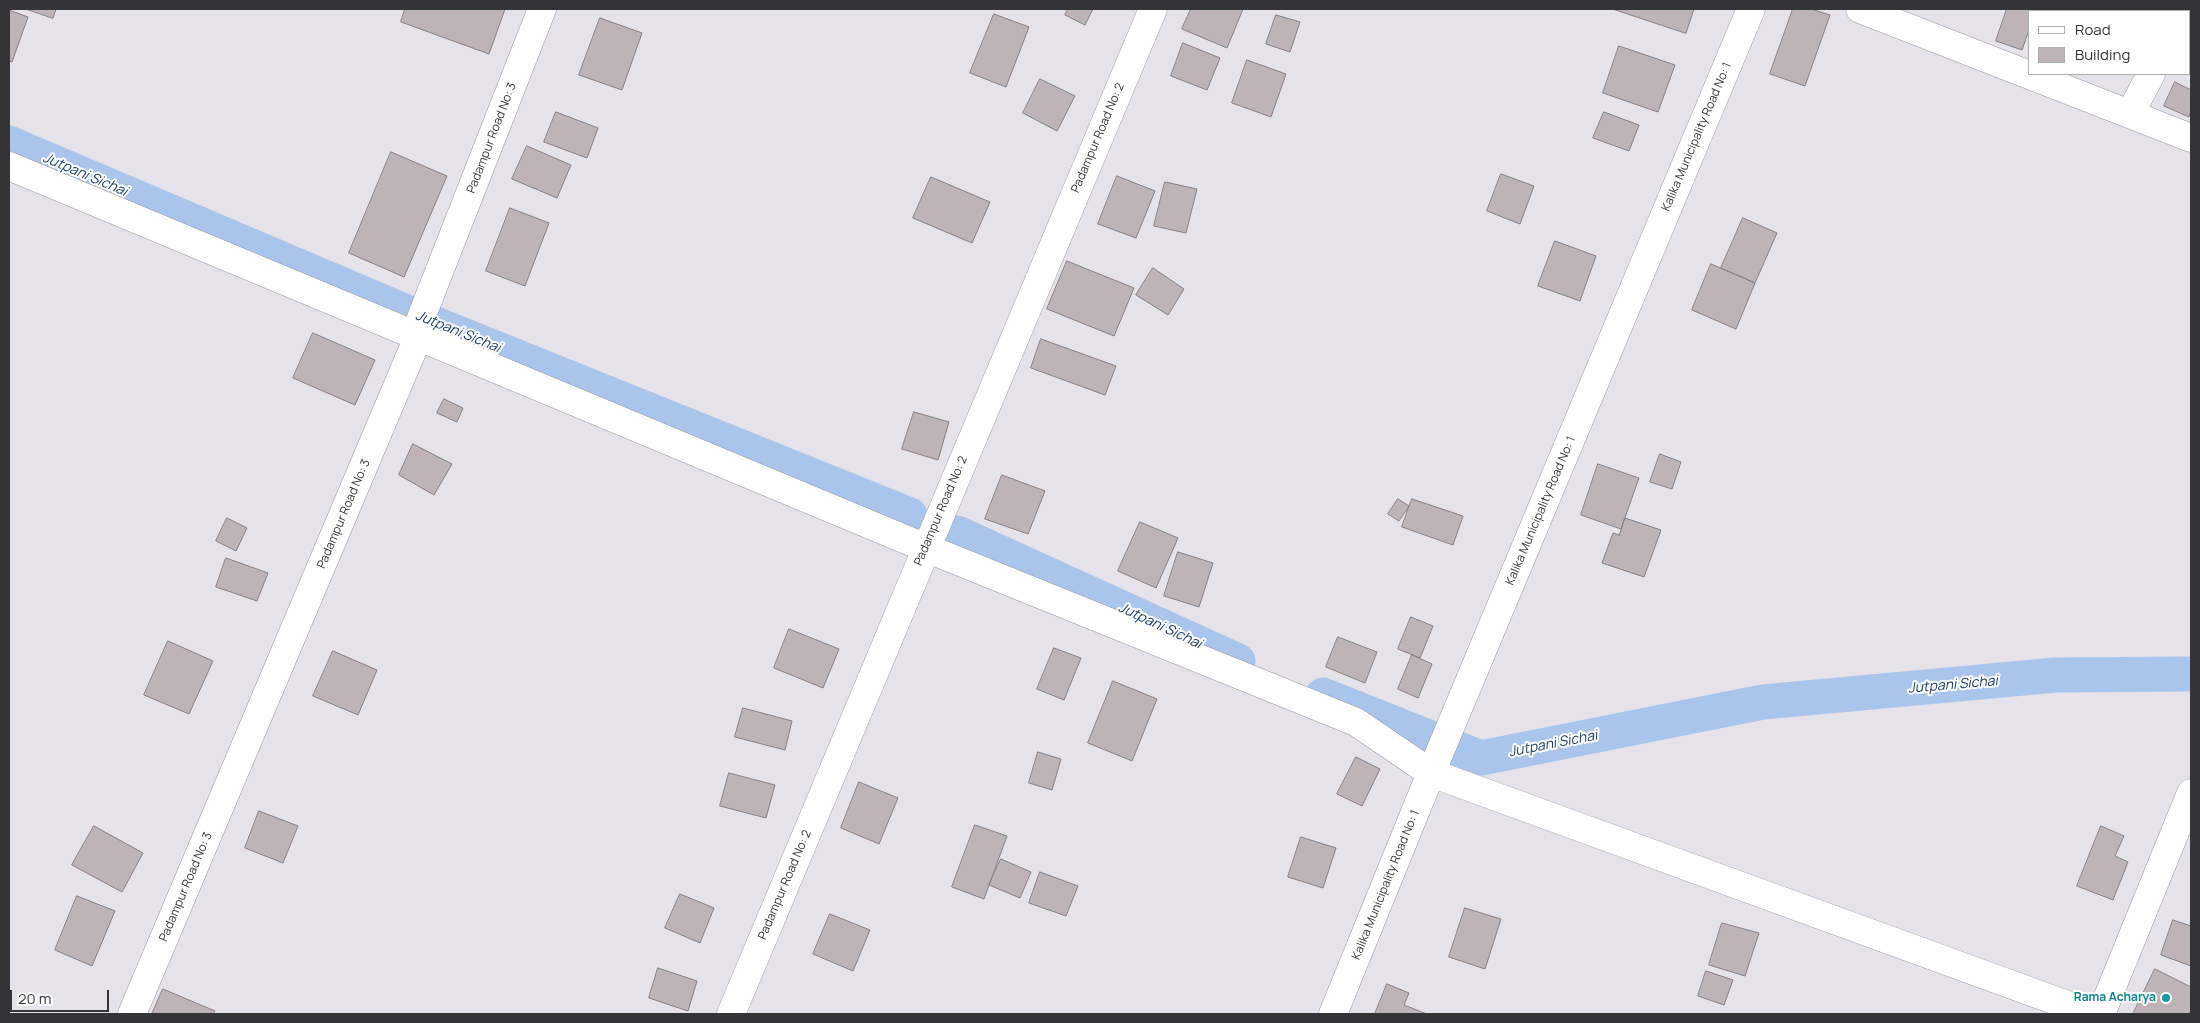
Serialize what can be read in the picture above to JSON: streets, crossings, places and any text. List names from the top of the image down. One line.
{"streets":{"street":["Kalika Municipality Road No: 1","Padampur Road No: 3","Padampur Road No: 2"]},"water":["Jutpani Sichai"],"places":["Rama Acharya"],"legend":["Road","Building"],"scale_bar":"20 m"}
